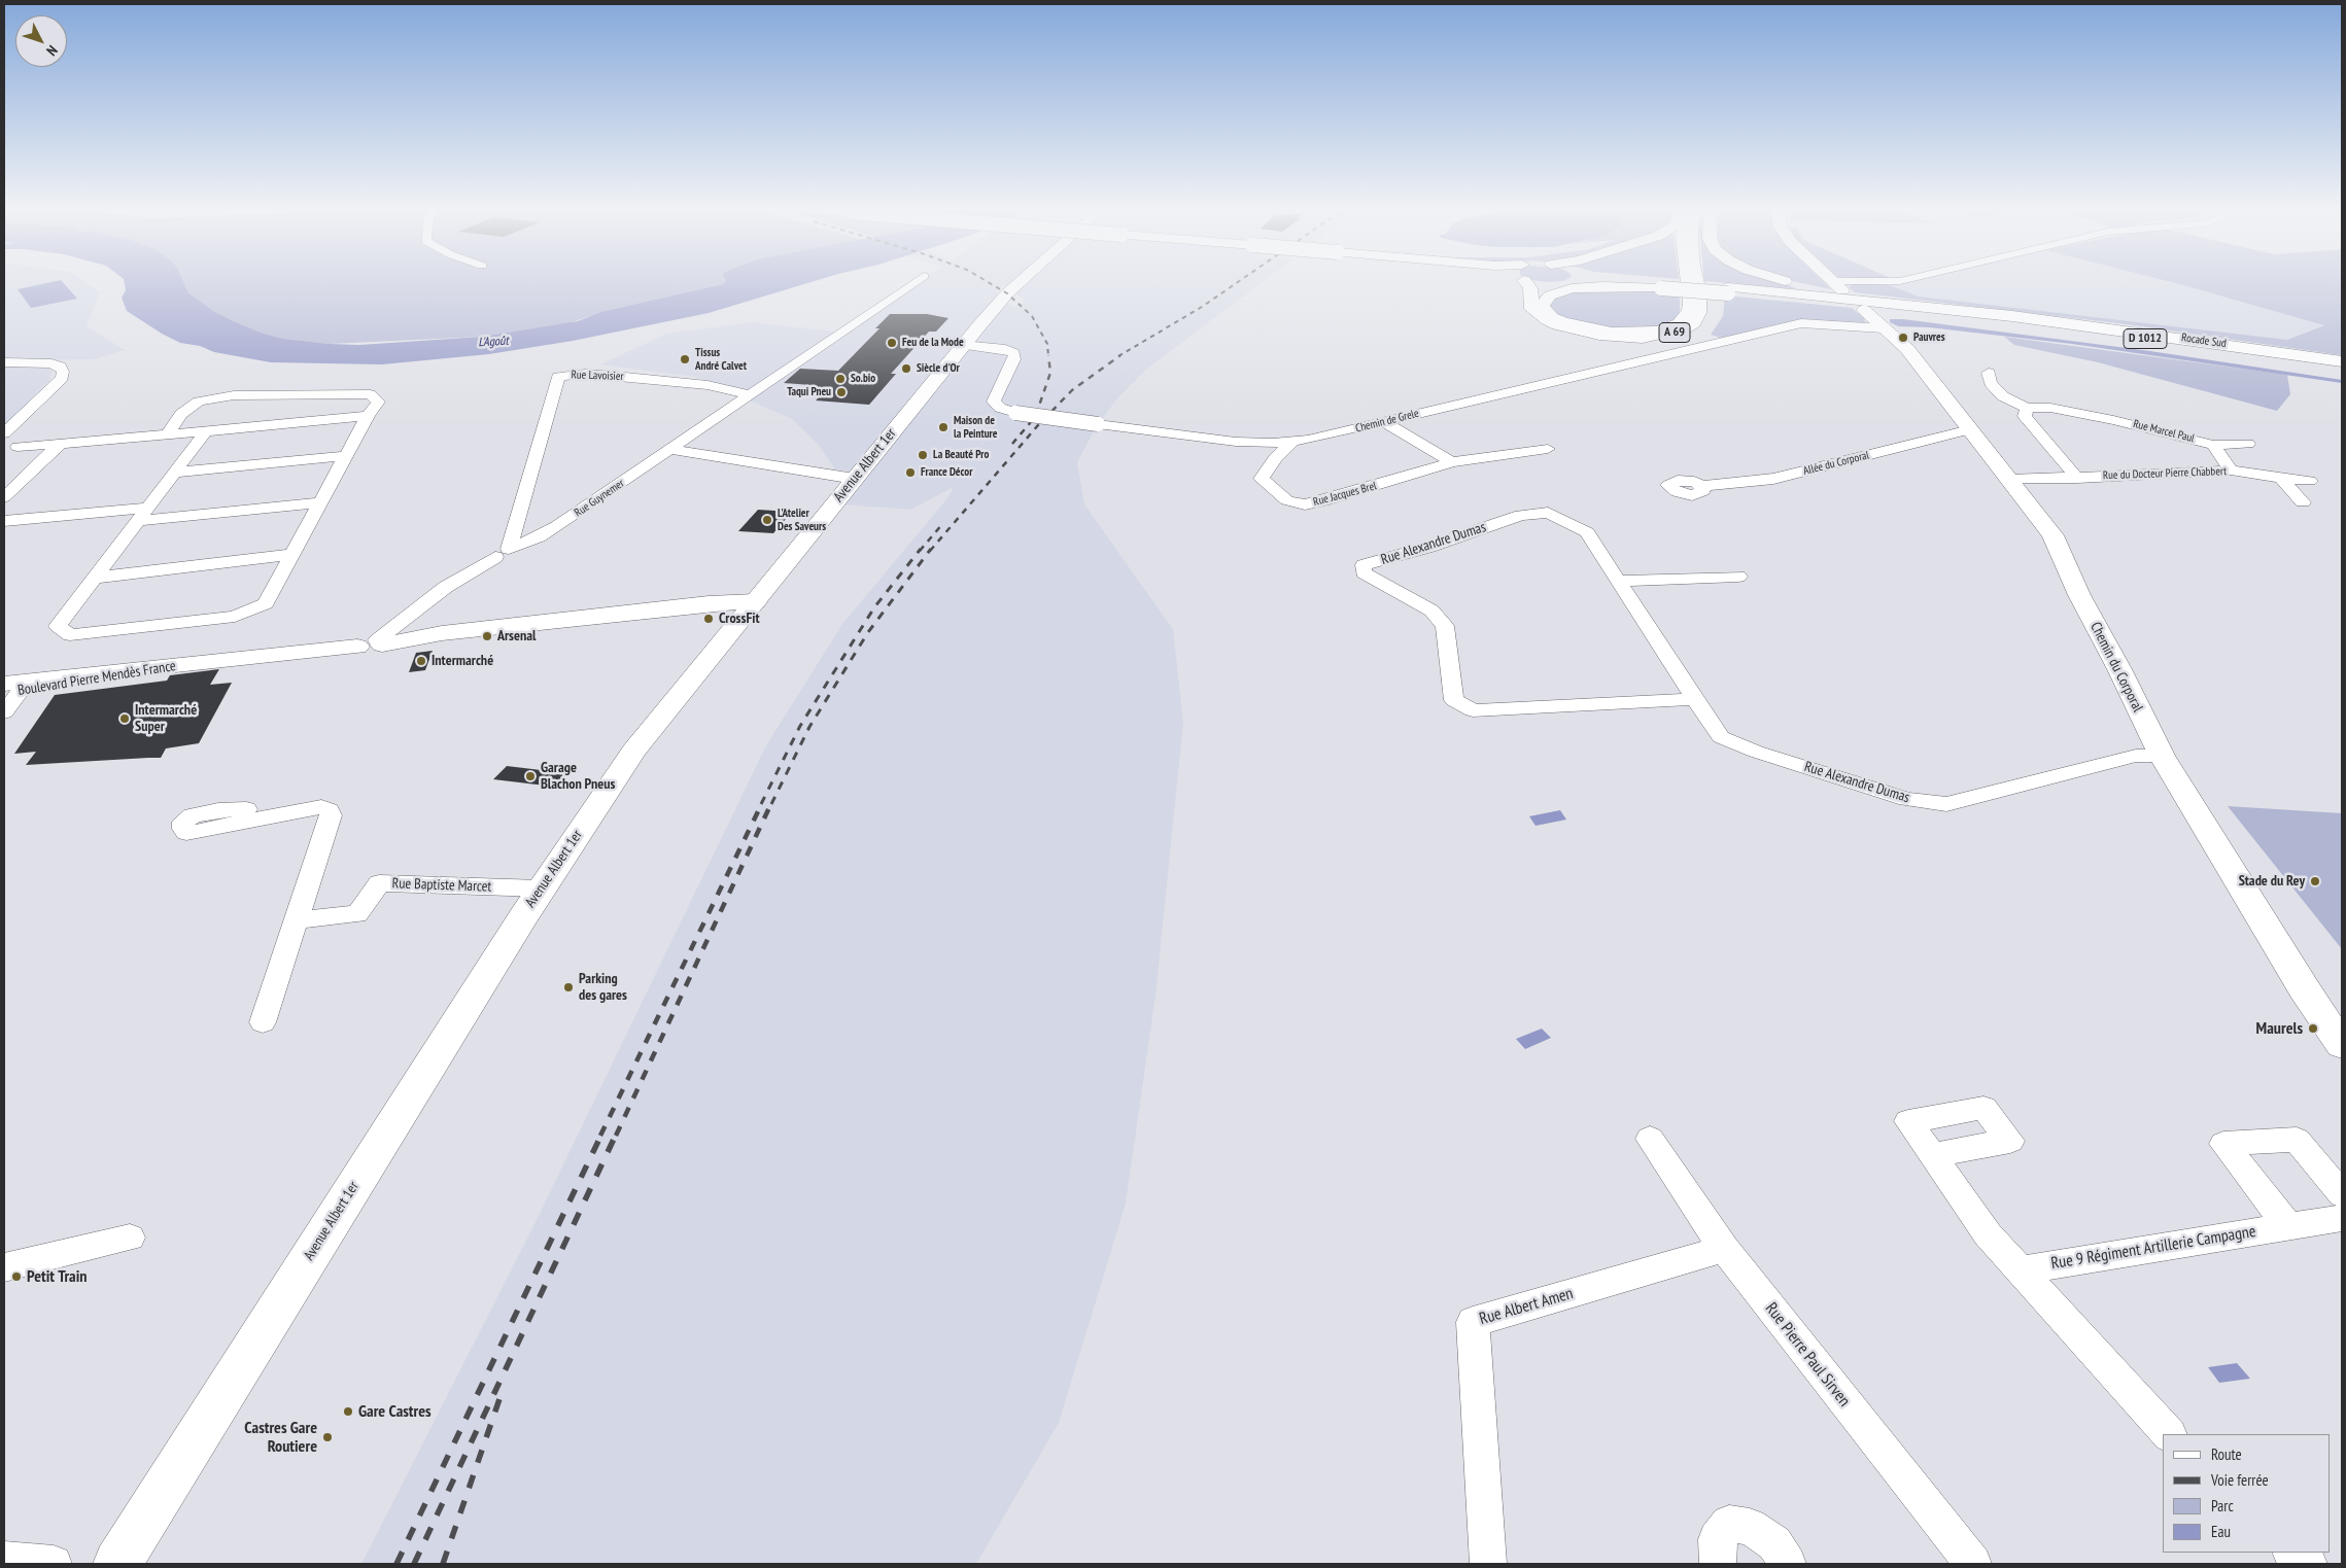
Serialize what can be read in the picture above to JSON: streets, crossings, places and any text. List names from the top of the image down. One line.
{"streets":{"main road":["A 69","D 1012","Rocade Sud","Avenue Albert 1er","Chemin du Corporal","Boulevard Pierre Mendès France"],"street":["Rue Lavoisier","Chemin de Grele","Rue Marcel Paul","Allée du Corporal","Rue du Docteur Pierre Chabbert","Rue Jacques Brel","Rue Guynemer","Rue Alexandre Dumas","Rue Baptiste Marcet","Rue 9 Régiment Artillerie Campagne","Rue Albert Amen","Rue Pierre Paul Sirven"]},"crossings":[["A 69","Rocade Sud"],["Rue Lavoisier","Rue Guynemer"],["Chemin de Grele","Avenue Albert 1er"],["Chemin de Grele","Rue Jacques Brel"],["Chemin de Grele","Chemin du Corporal"],["Rue Marcel Paul","Rue du Docteur Pierre Chabbert"],["Allée du Corporal","Chemin du Corporal"],["Avenue Albert 1er","Boulevard Pierre Mendès France"],["Avenue Albert 1er","Rue Baptiste Marcet"],["Rue du Docteur Pierre Chabbert","Chemin du Corporal"],["Rue Alexandre Dumas","Chemin du Corporal"],["Rue Albert Amen","Rue Pierre Paul Sirven"]],"water":["L'Agoût"],"places":["Pauvres","Feu de la Mode","Tissus André Calvet","Siècle d'Or","So.bio","Taqui Pneu","Maison de la Peinture","La Beauté Pro","France Décor","L'Atelier Des Saveurs","CrossFit","Arsenal","Intermarché","Intermarché Super","Garage Blachon Pneus","Stade du Rey","Parking des gares","Maurels","Petit Train","Gare Castres","Castres Gare Routiere"],"legend":["Route","Voie ferrée","Parc","Eau"],"north":"bottom right"}
